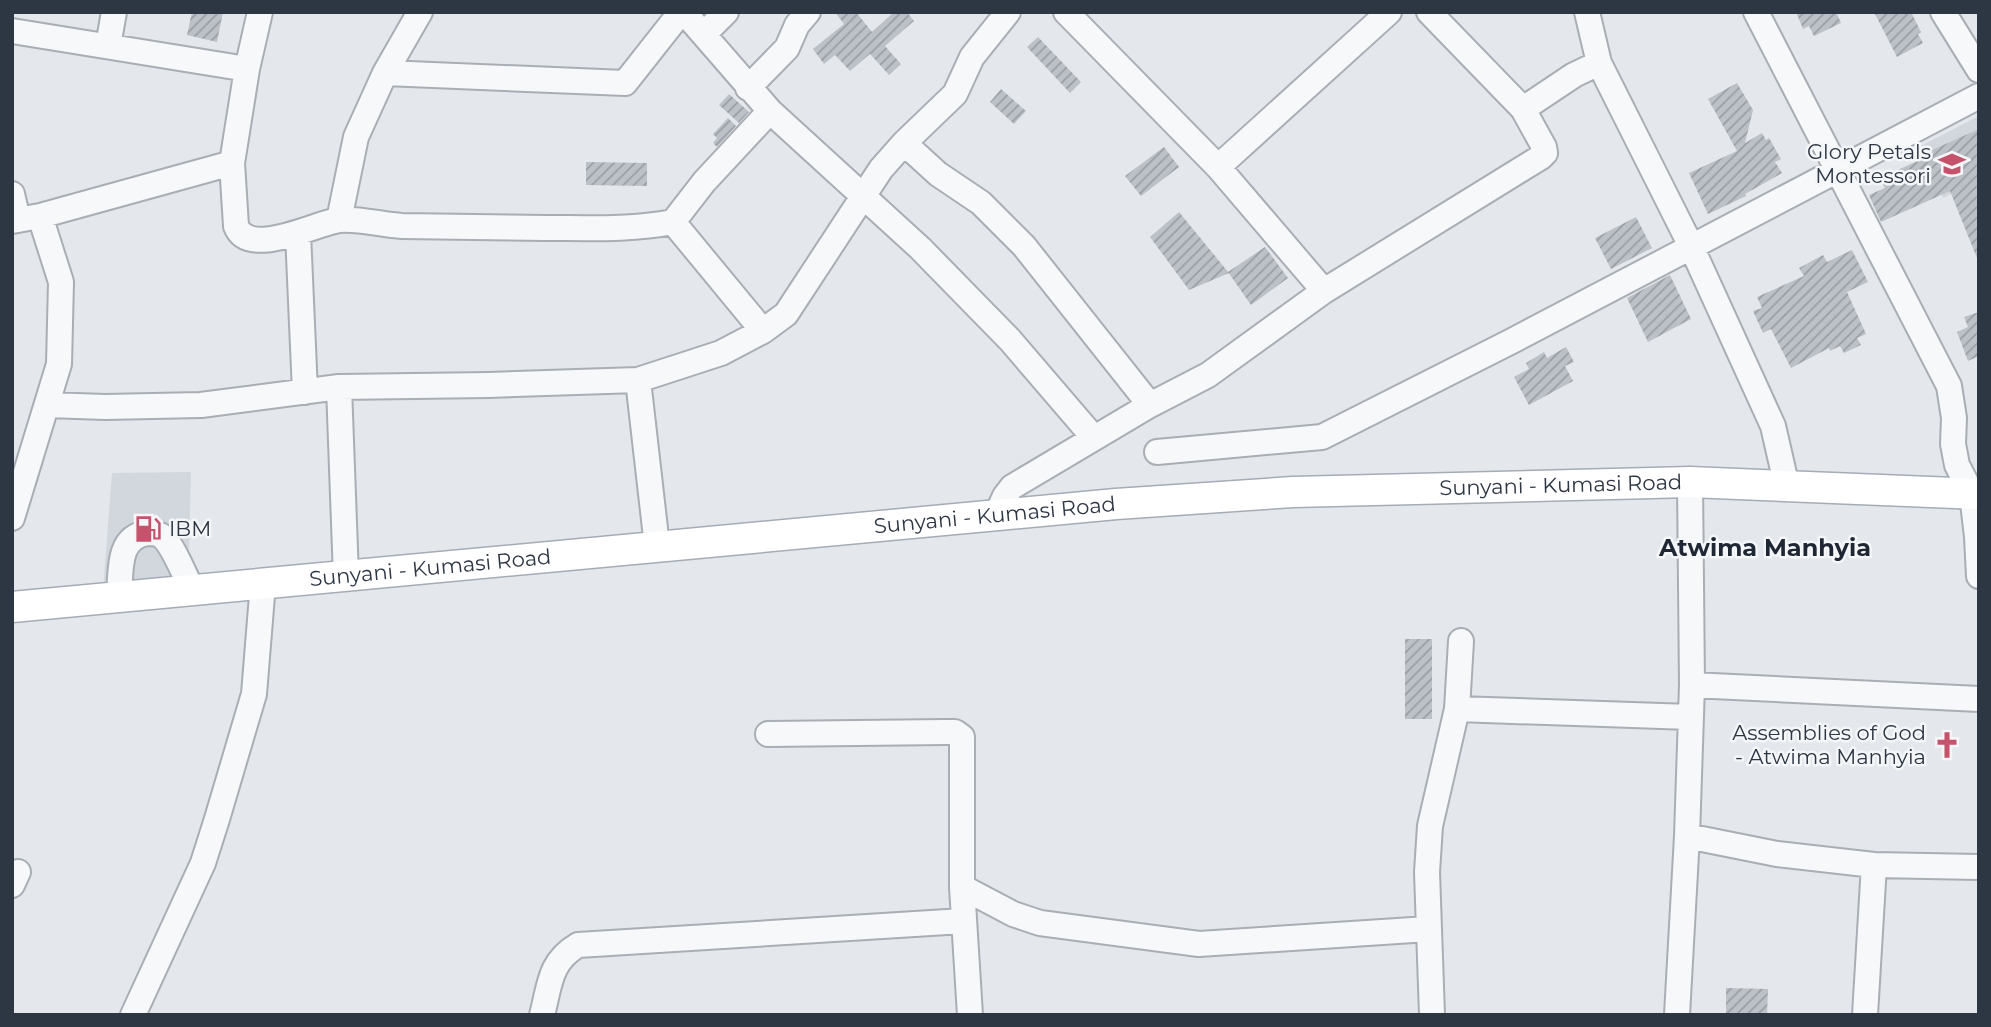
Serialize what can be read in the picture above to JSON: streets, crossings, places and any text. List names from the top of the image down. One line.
{"streets":{"main road":["Sunyani - Kumasi Road"]},"districts":["Atwima Manhyia"],"places":{"school or university":["Glory Petals Montessori"],"fuel station":["IBM"],"church":["Assemblies of God - Atwima Manhyia"]}}
